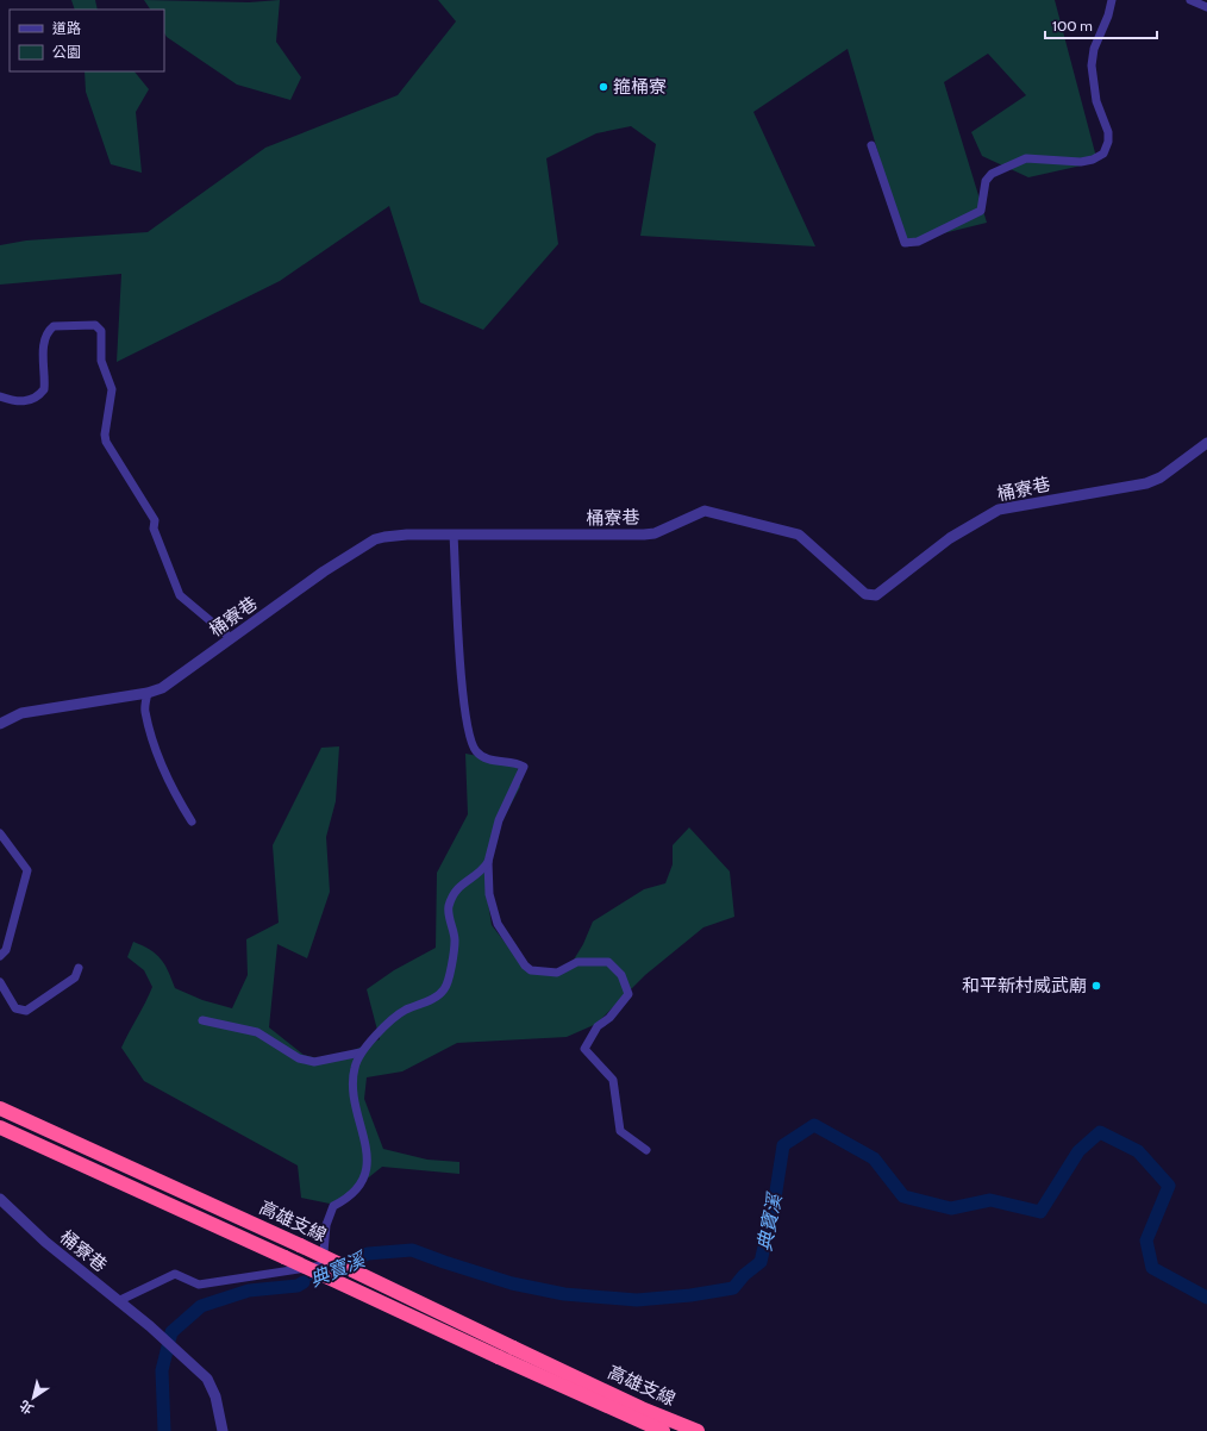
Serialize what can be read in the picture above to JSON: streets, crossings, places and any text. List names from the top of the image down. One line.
{"streets":{"highway":["高雄支線"],"street":["桶寮巷"]},"water":["典寶溪"],"places":["箍桶寮","和平新村威武廟"],"legend":["道路","公園"],"scale_bar":"100 m","north":"bottom left"}
